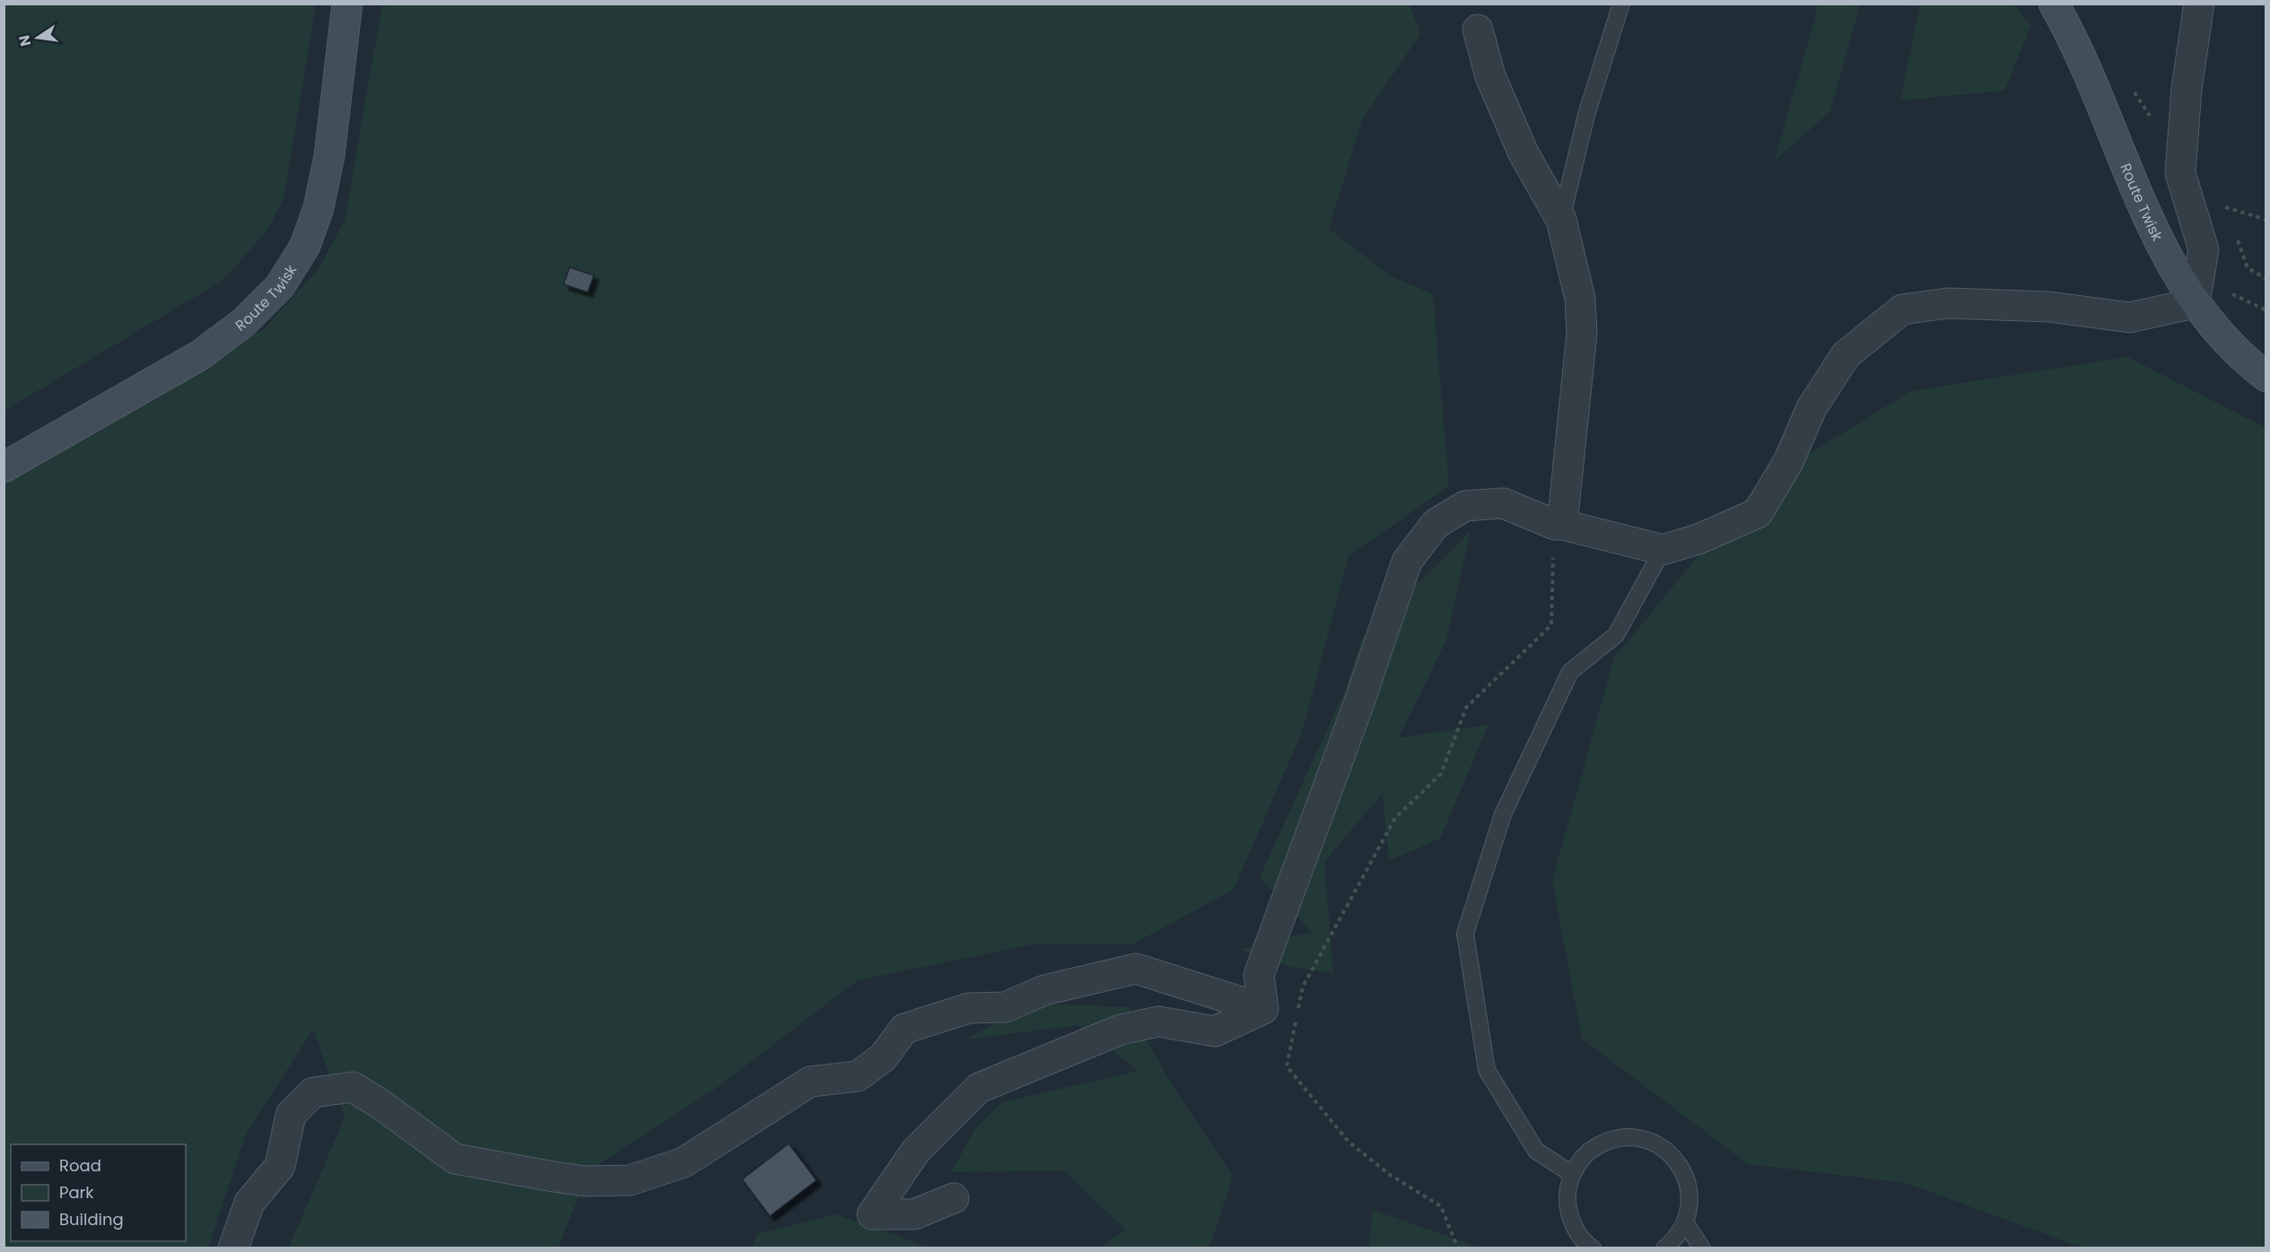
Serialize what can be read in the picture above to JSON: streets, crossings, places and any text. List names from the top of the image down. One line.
{"streets":{"main road":["Route Twisk"]},"legend":["Road","Park","Building"],"north":"left"}
